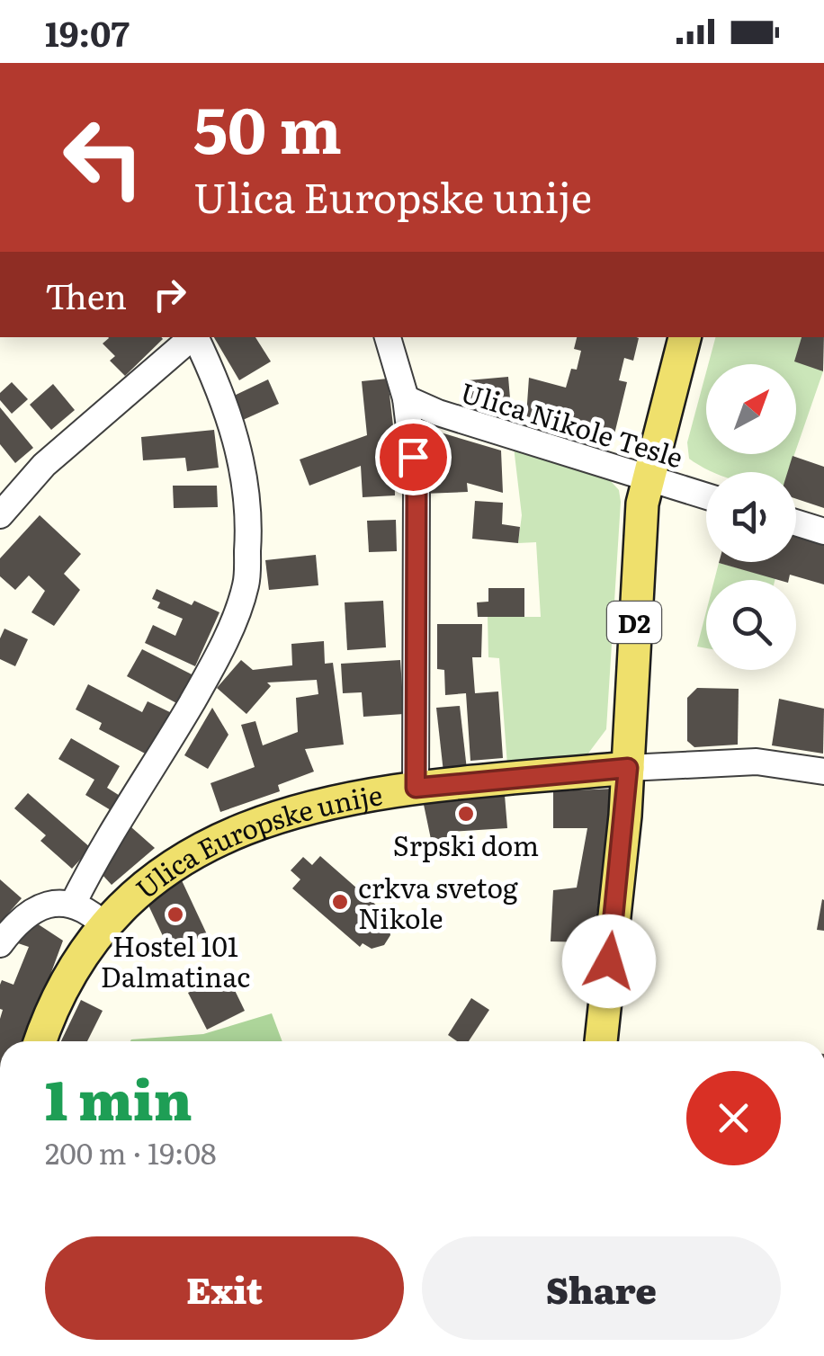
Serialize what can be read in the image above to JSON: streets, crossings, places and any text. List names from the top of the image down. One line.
{"streets":{"main road":["D2","Ulica Europske unije"],"street":["Ulica Nikole Tesle"]},"crossings":[["Ulica Nikole Tesle","D2"],["D2","Ulica Europske unije"]],"places":["Srpski dom","crkva svetog Nikole","Hostel 101 Dalmatinac"],"north":"top right","page":{"status":"19:07","turn":["50 m","Ulica Europske unije"],"then":"Then","heading":["1 min","200 m · 19:08"],"buttons":["Exit","Share"]}}
